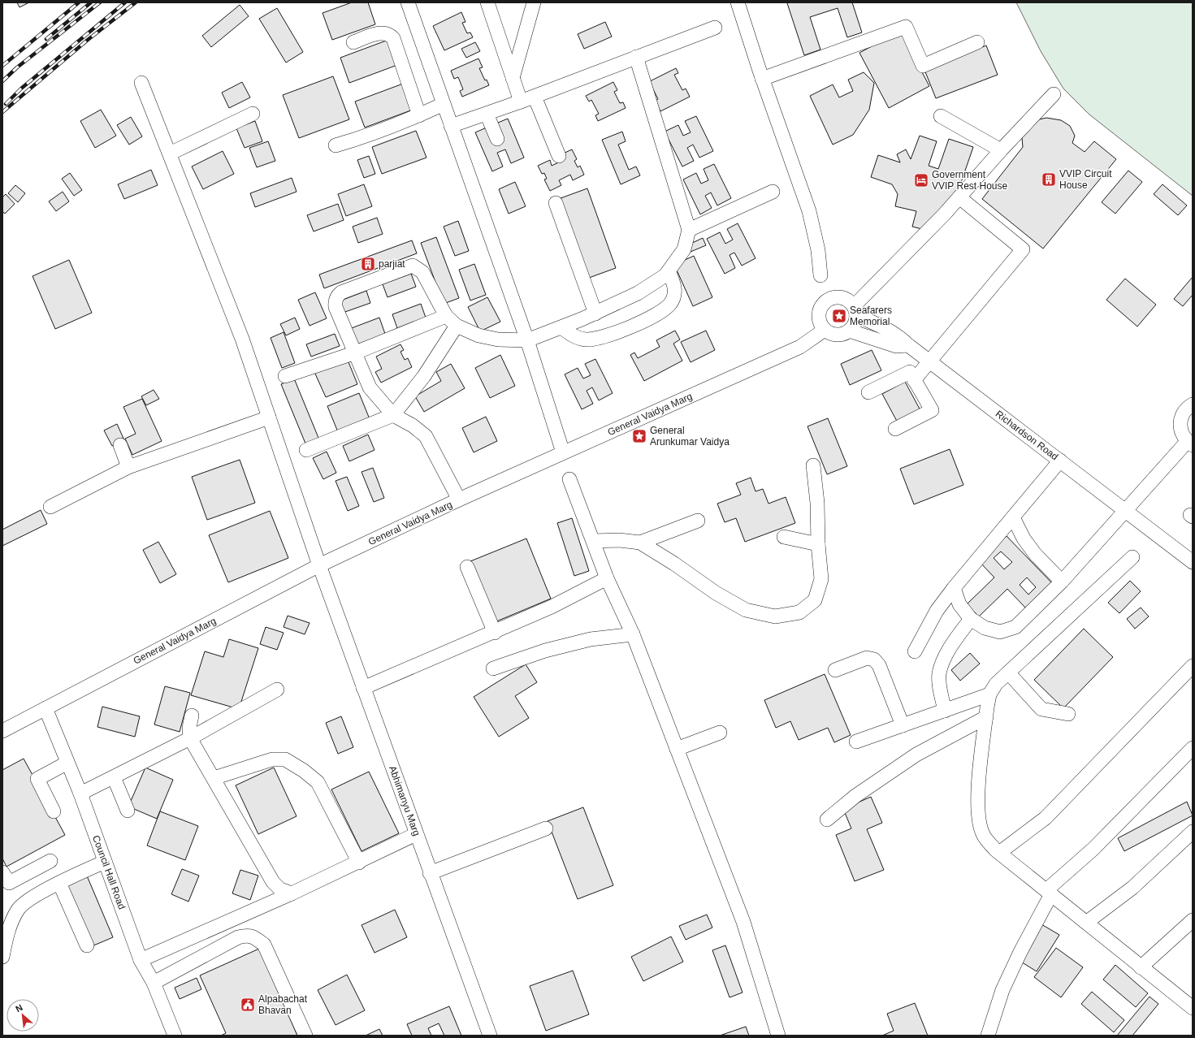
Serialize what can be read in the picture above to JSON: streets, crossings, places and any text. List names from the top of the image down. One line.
{"streets":{"street":["General Vaidya Marg","Richardson Road","Abhimanyu Marg","Council Hall Road"]},"crossings":[["General Vaidya Marg","Richardson Road"],["General Vaidya Marg","Abhimanyu Marg"],["General Vaidya Marg","Council Hall Road"]],"places":{"building":["VVIP Circuit House","parjiat"],"hotel":["Government VVIP Rest House"],"place":["Seafarers Memorial","General Arunkumar Vaidya"],"public building":["Alpabachat Bhavan"]},"north":"top left"}
